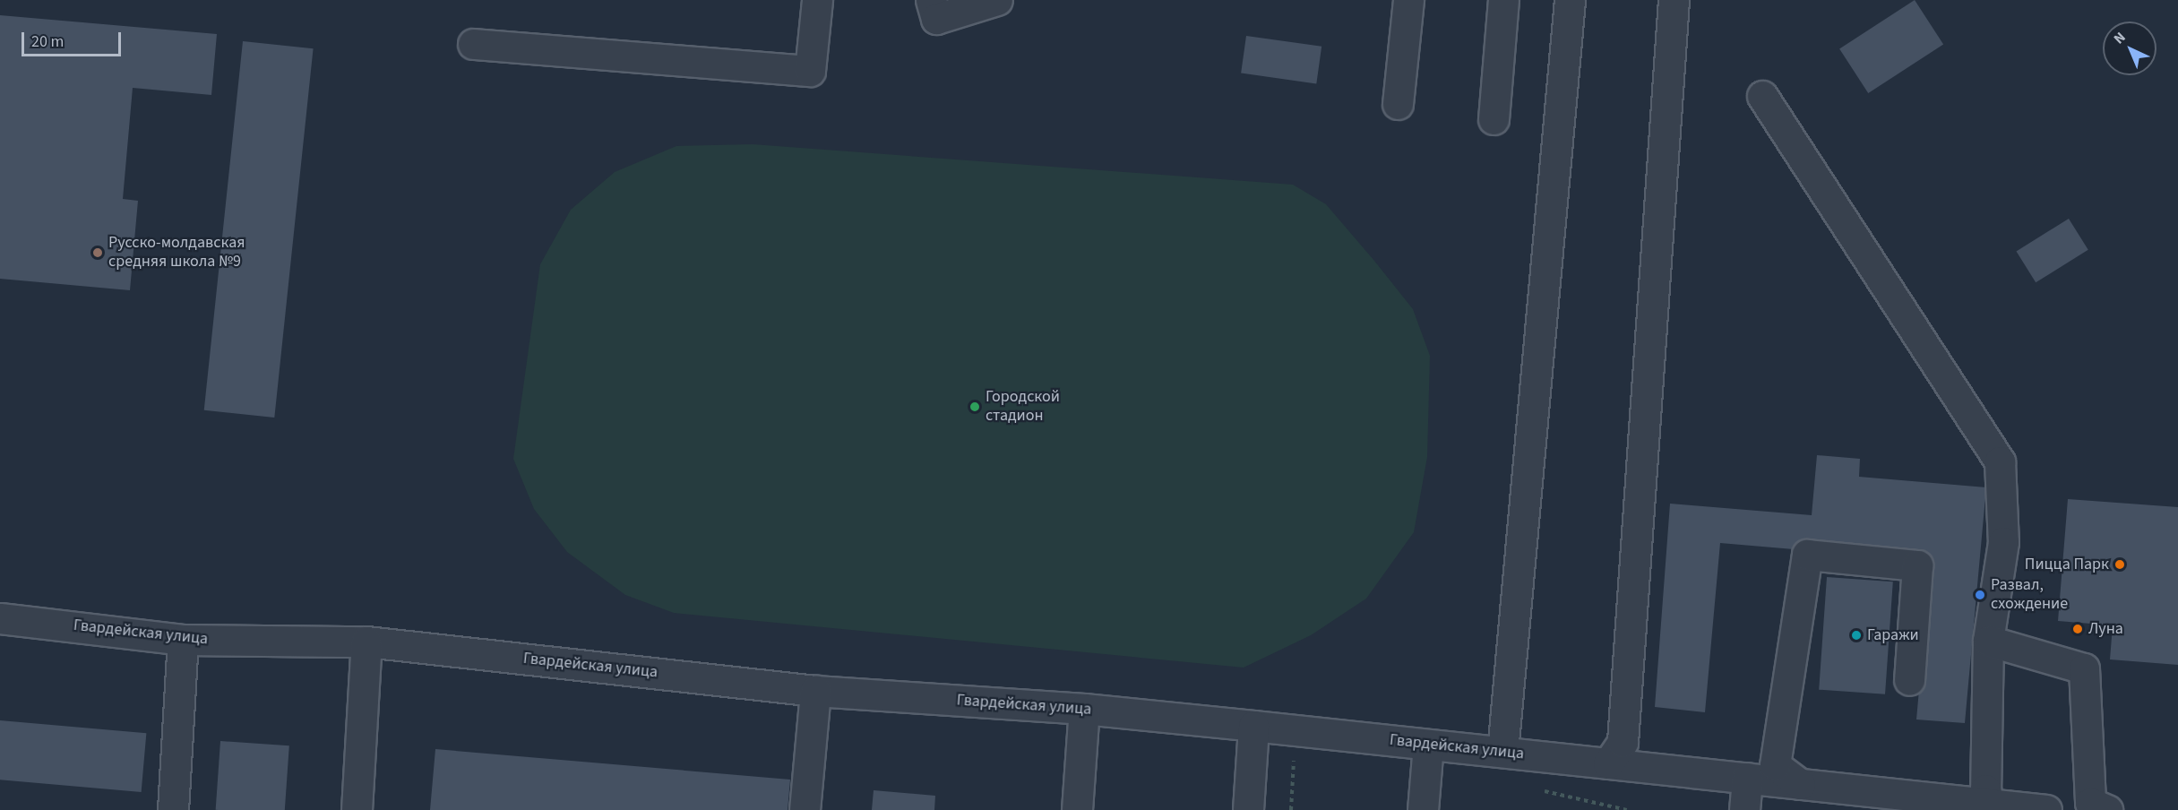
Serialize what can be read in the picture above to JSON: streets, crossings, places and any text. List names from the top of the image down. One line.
{"streets":{"street":["Гвардейская улица"]},"places":["Русско-молдавская средняя школа №9","Городской стадион","Пицца Парк","Развал, схождение","Луна","Гаражи"],"scale_bar":"20 m","north":"top left"}
